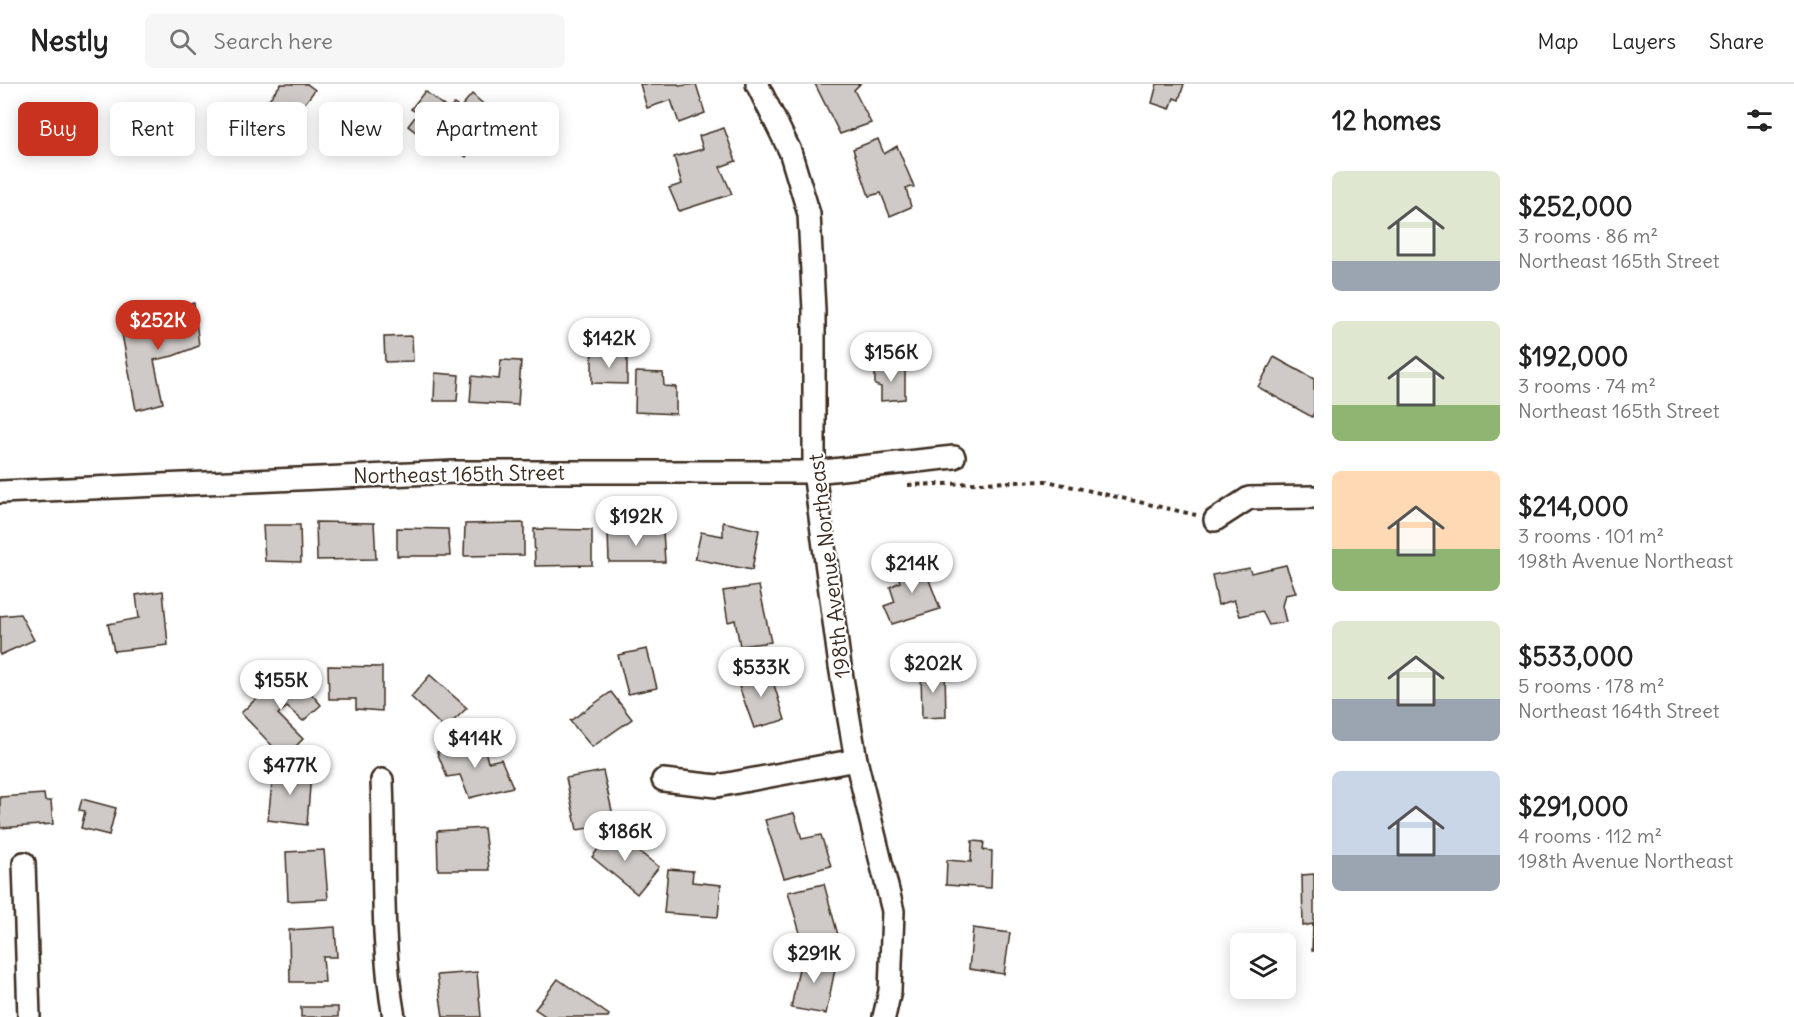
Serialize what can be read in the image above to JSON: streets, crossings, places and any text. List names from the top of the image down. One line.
{"streets":{"street":["Northeast 165th Street","198th Avenue Northeast"]},"crossings":[["Northeast 165th Street","198th Avenue Northeast"]],"page":{"header":"Nestly","search":"Search here","nav":["Map","Layers","Share"],"heading":"12 homes","chip":["Buy","Rent","Filters","New","Apartment"],"list":[{"name":"$252,000","note":"3 rooms · 86 m² · Northeast 165th Street"},{"name":"$192,000","note":"3 rooms · 74 m² · Northeast 165th Street"},{"name":"$214,000","note":"3 rooms · 101 m² · 198th Avenue Northeast"},{"name":"$533,000","note":"5 rooms · 178 m² · Northeast 164th Street"},{"name":"$291,000","note":"4 rooms · 112 m² · 198th Avenue Northeast"}],"price":["$252K","$142K","$156K","$192K","$214K","$202K","$533K","$155K","$414K","$477K","$186K","$291K"]}}
